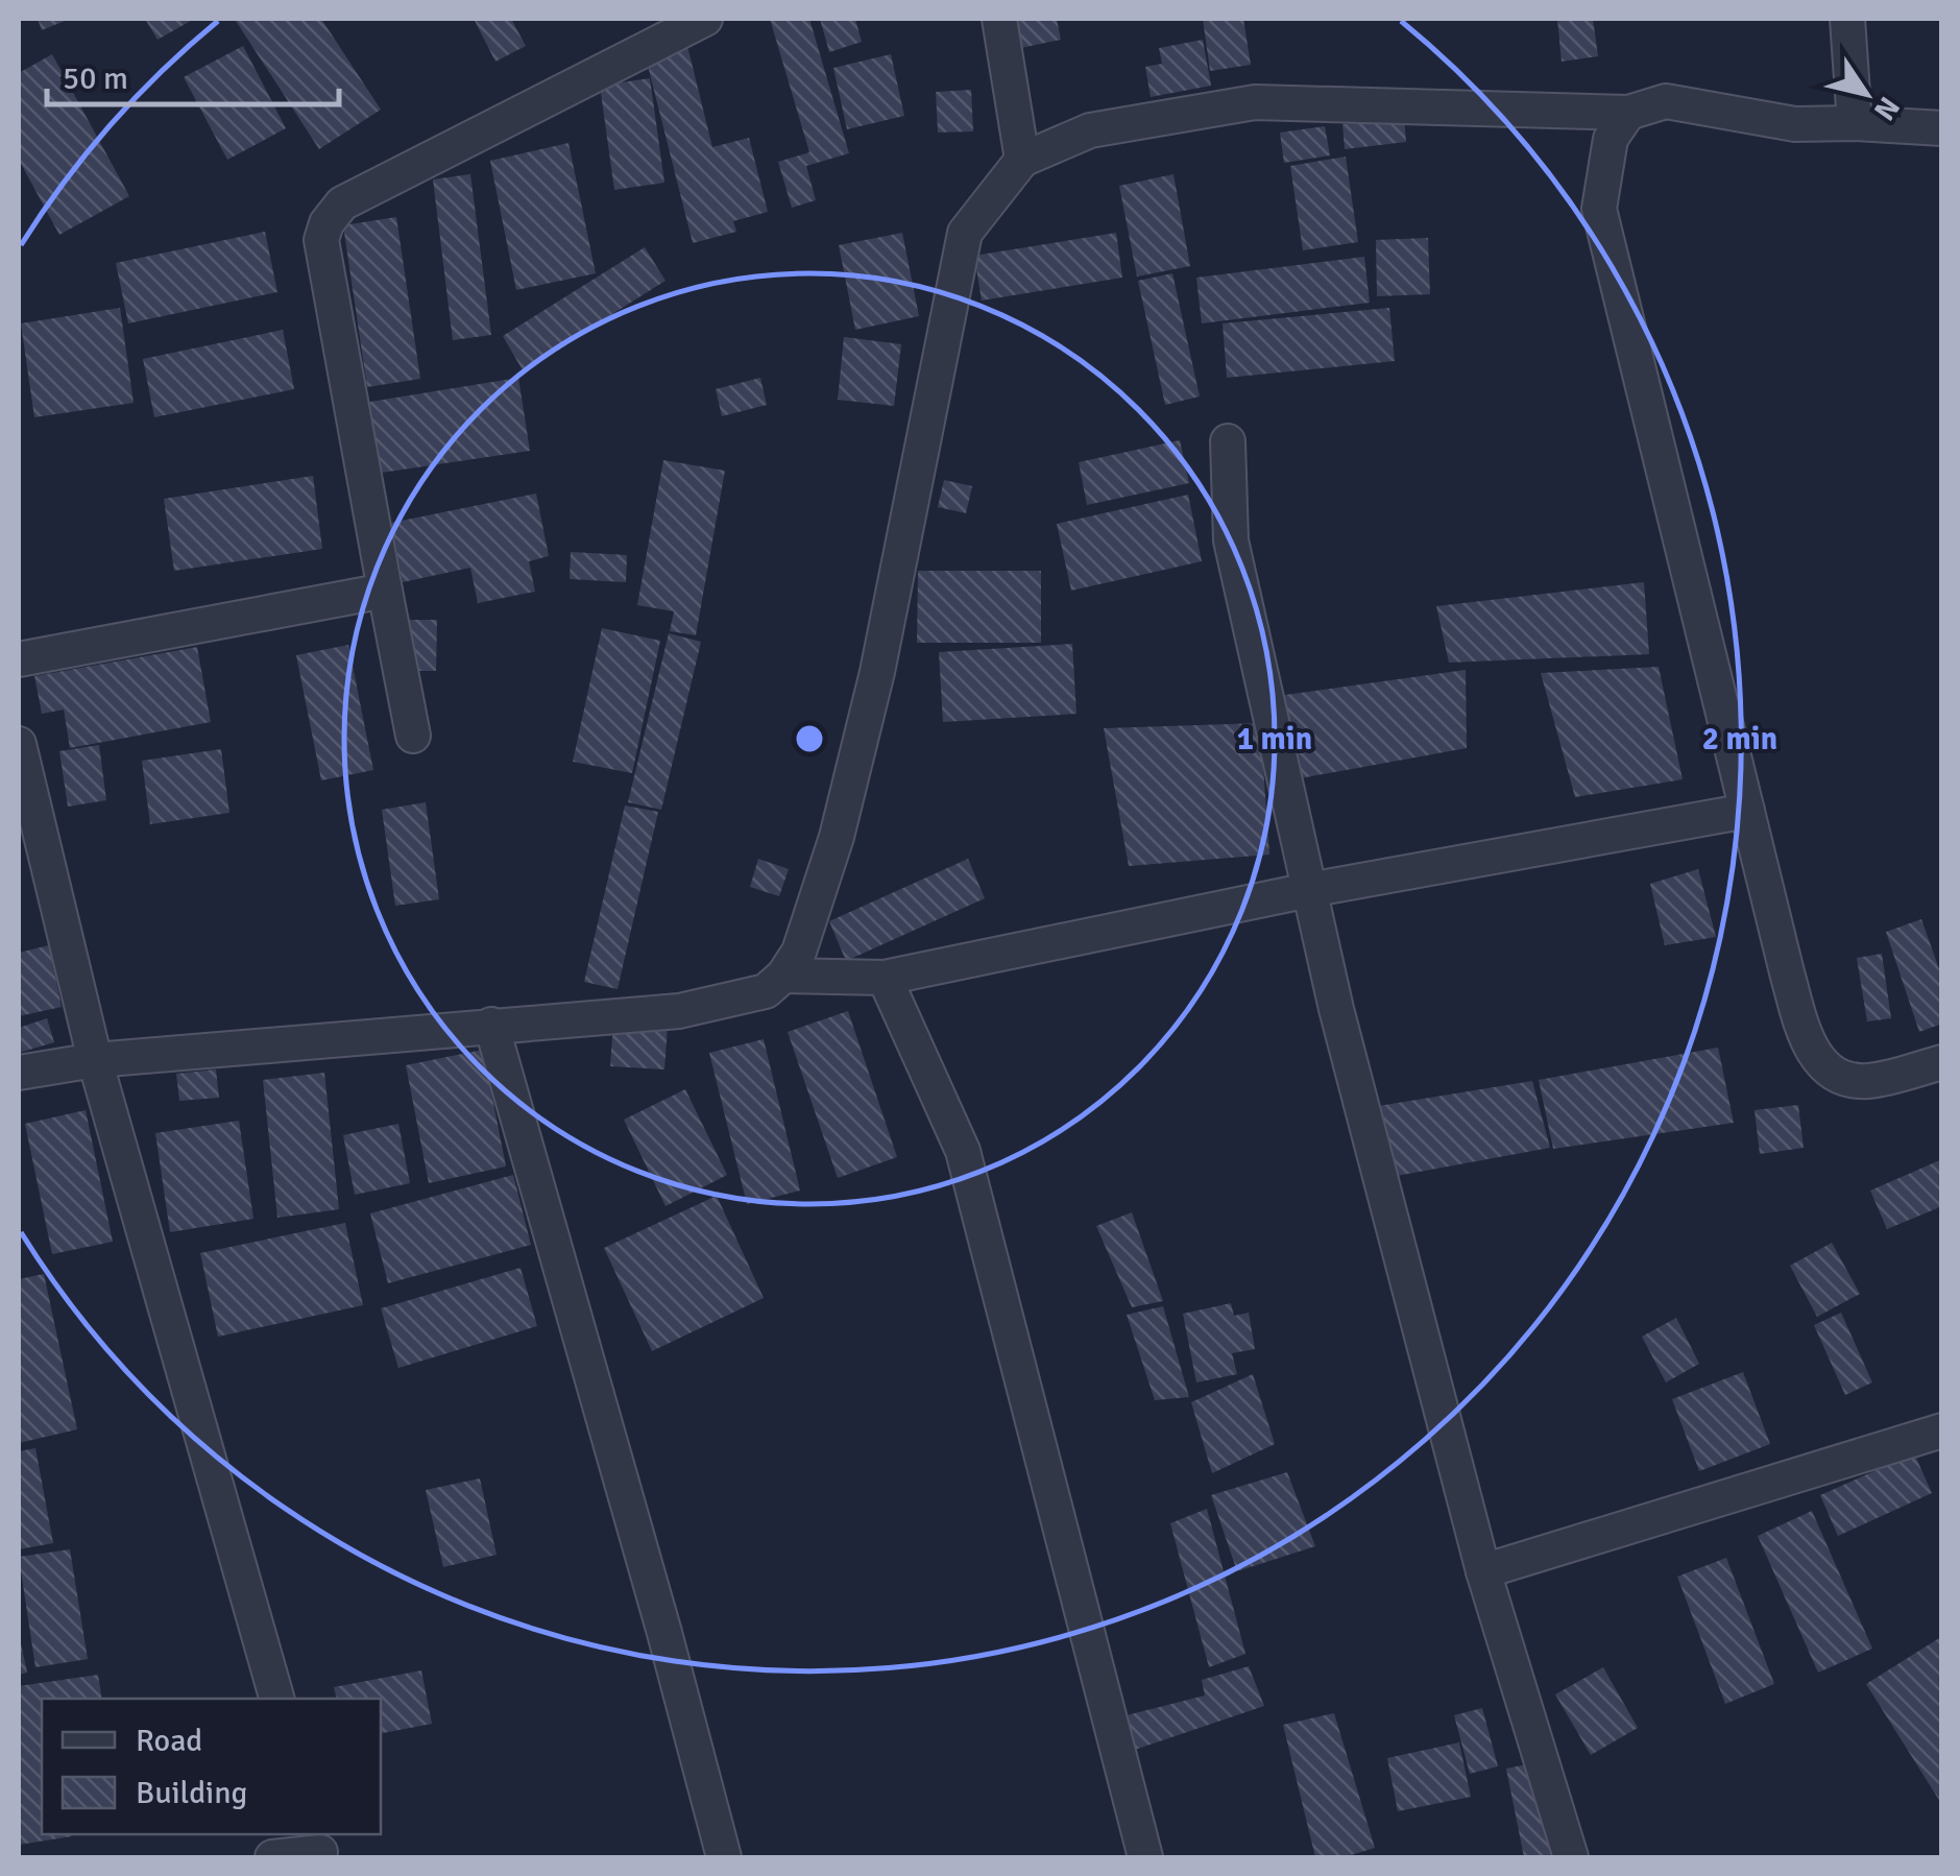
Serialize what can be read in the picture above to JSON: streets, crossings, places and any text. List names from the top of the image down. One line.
{"legend":["Road","Building"],"scale_bar":"50 m","north":"bottom right","rings":["1 min","2 min"]}
